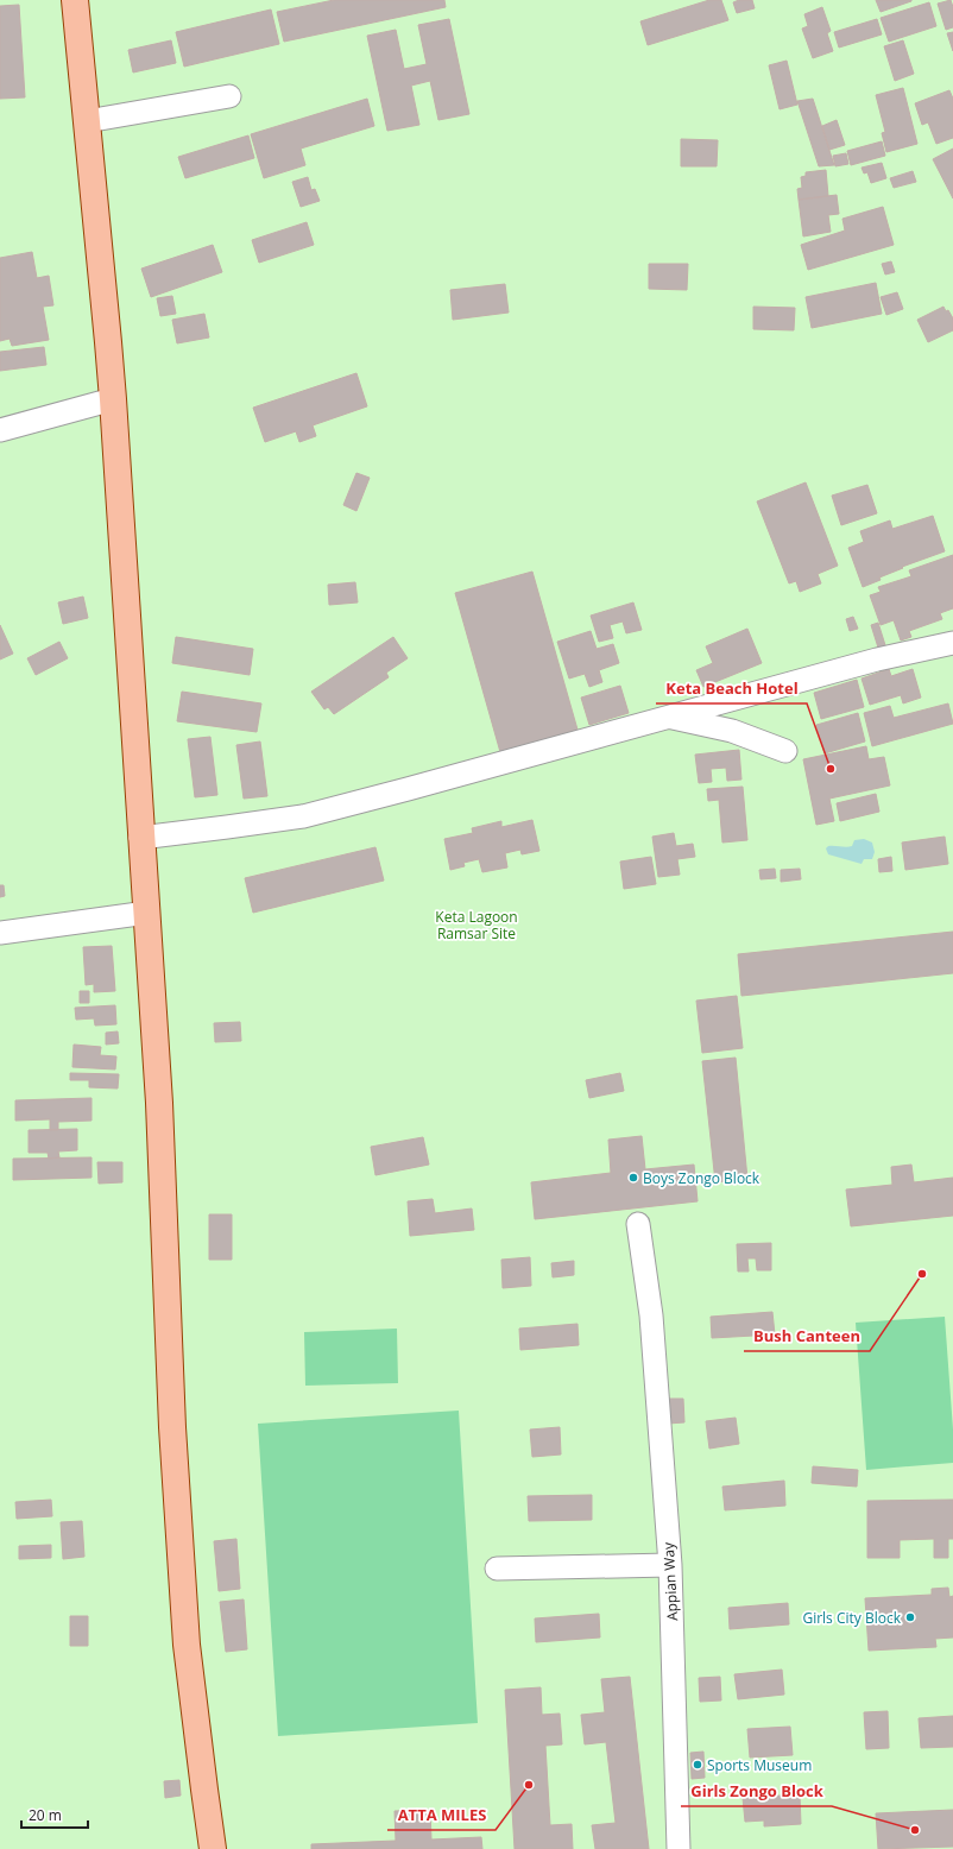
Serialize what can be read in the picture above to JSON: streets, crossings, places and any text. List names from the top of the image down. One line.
{"streets":{"street":["Appian Way"]},"parks":["Keta Lagoon Ramsar Site"],"places":["Keta Beach Hotel","Boys Zongo Block","Bush Canteen","Girls City Block","Sports Museum","ATTA MILES","Girls Zongo Block"],"scale_bar":"20 m"}
